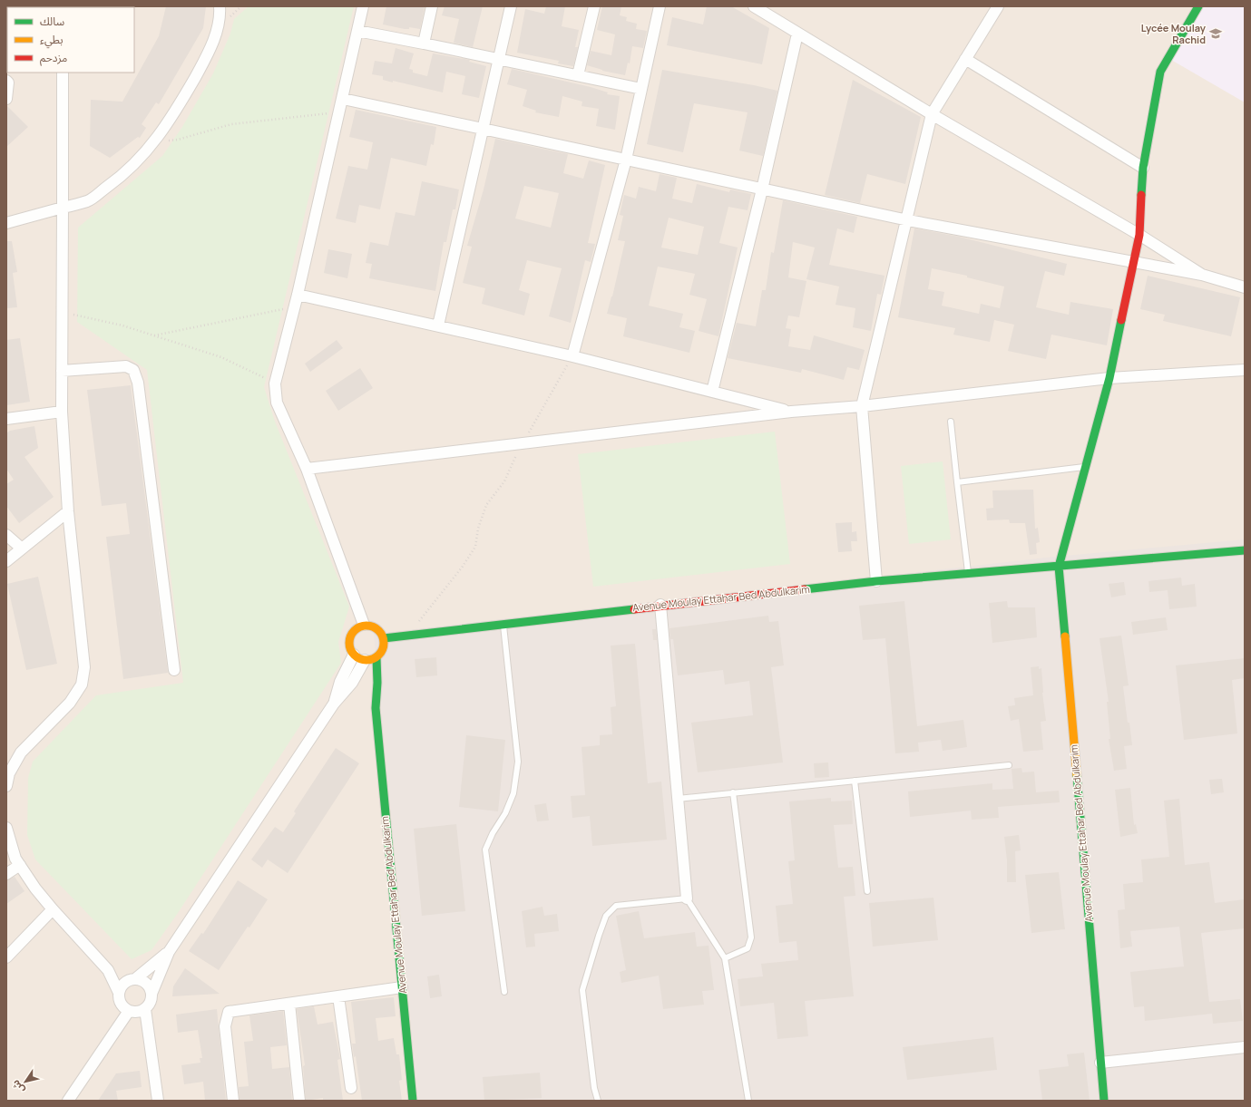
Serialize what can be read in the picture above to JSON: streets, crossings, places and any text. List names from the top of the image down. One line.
{"streets":{"street":["Avenue Moulay Ettahar Bed Abdulkarim"]},"places":{"school or university":["Lycée Moulay Rachid"]},"legend":["سالك","بطيء","مزدحم"],"north":"bottom left"}
